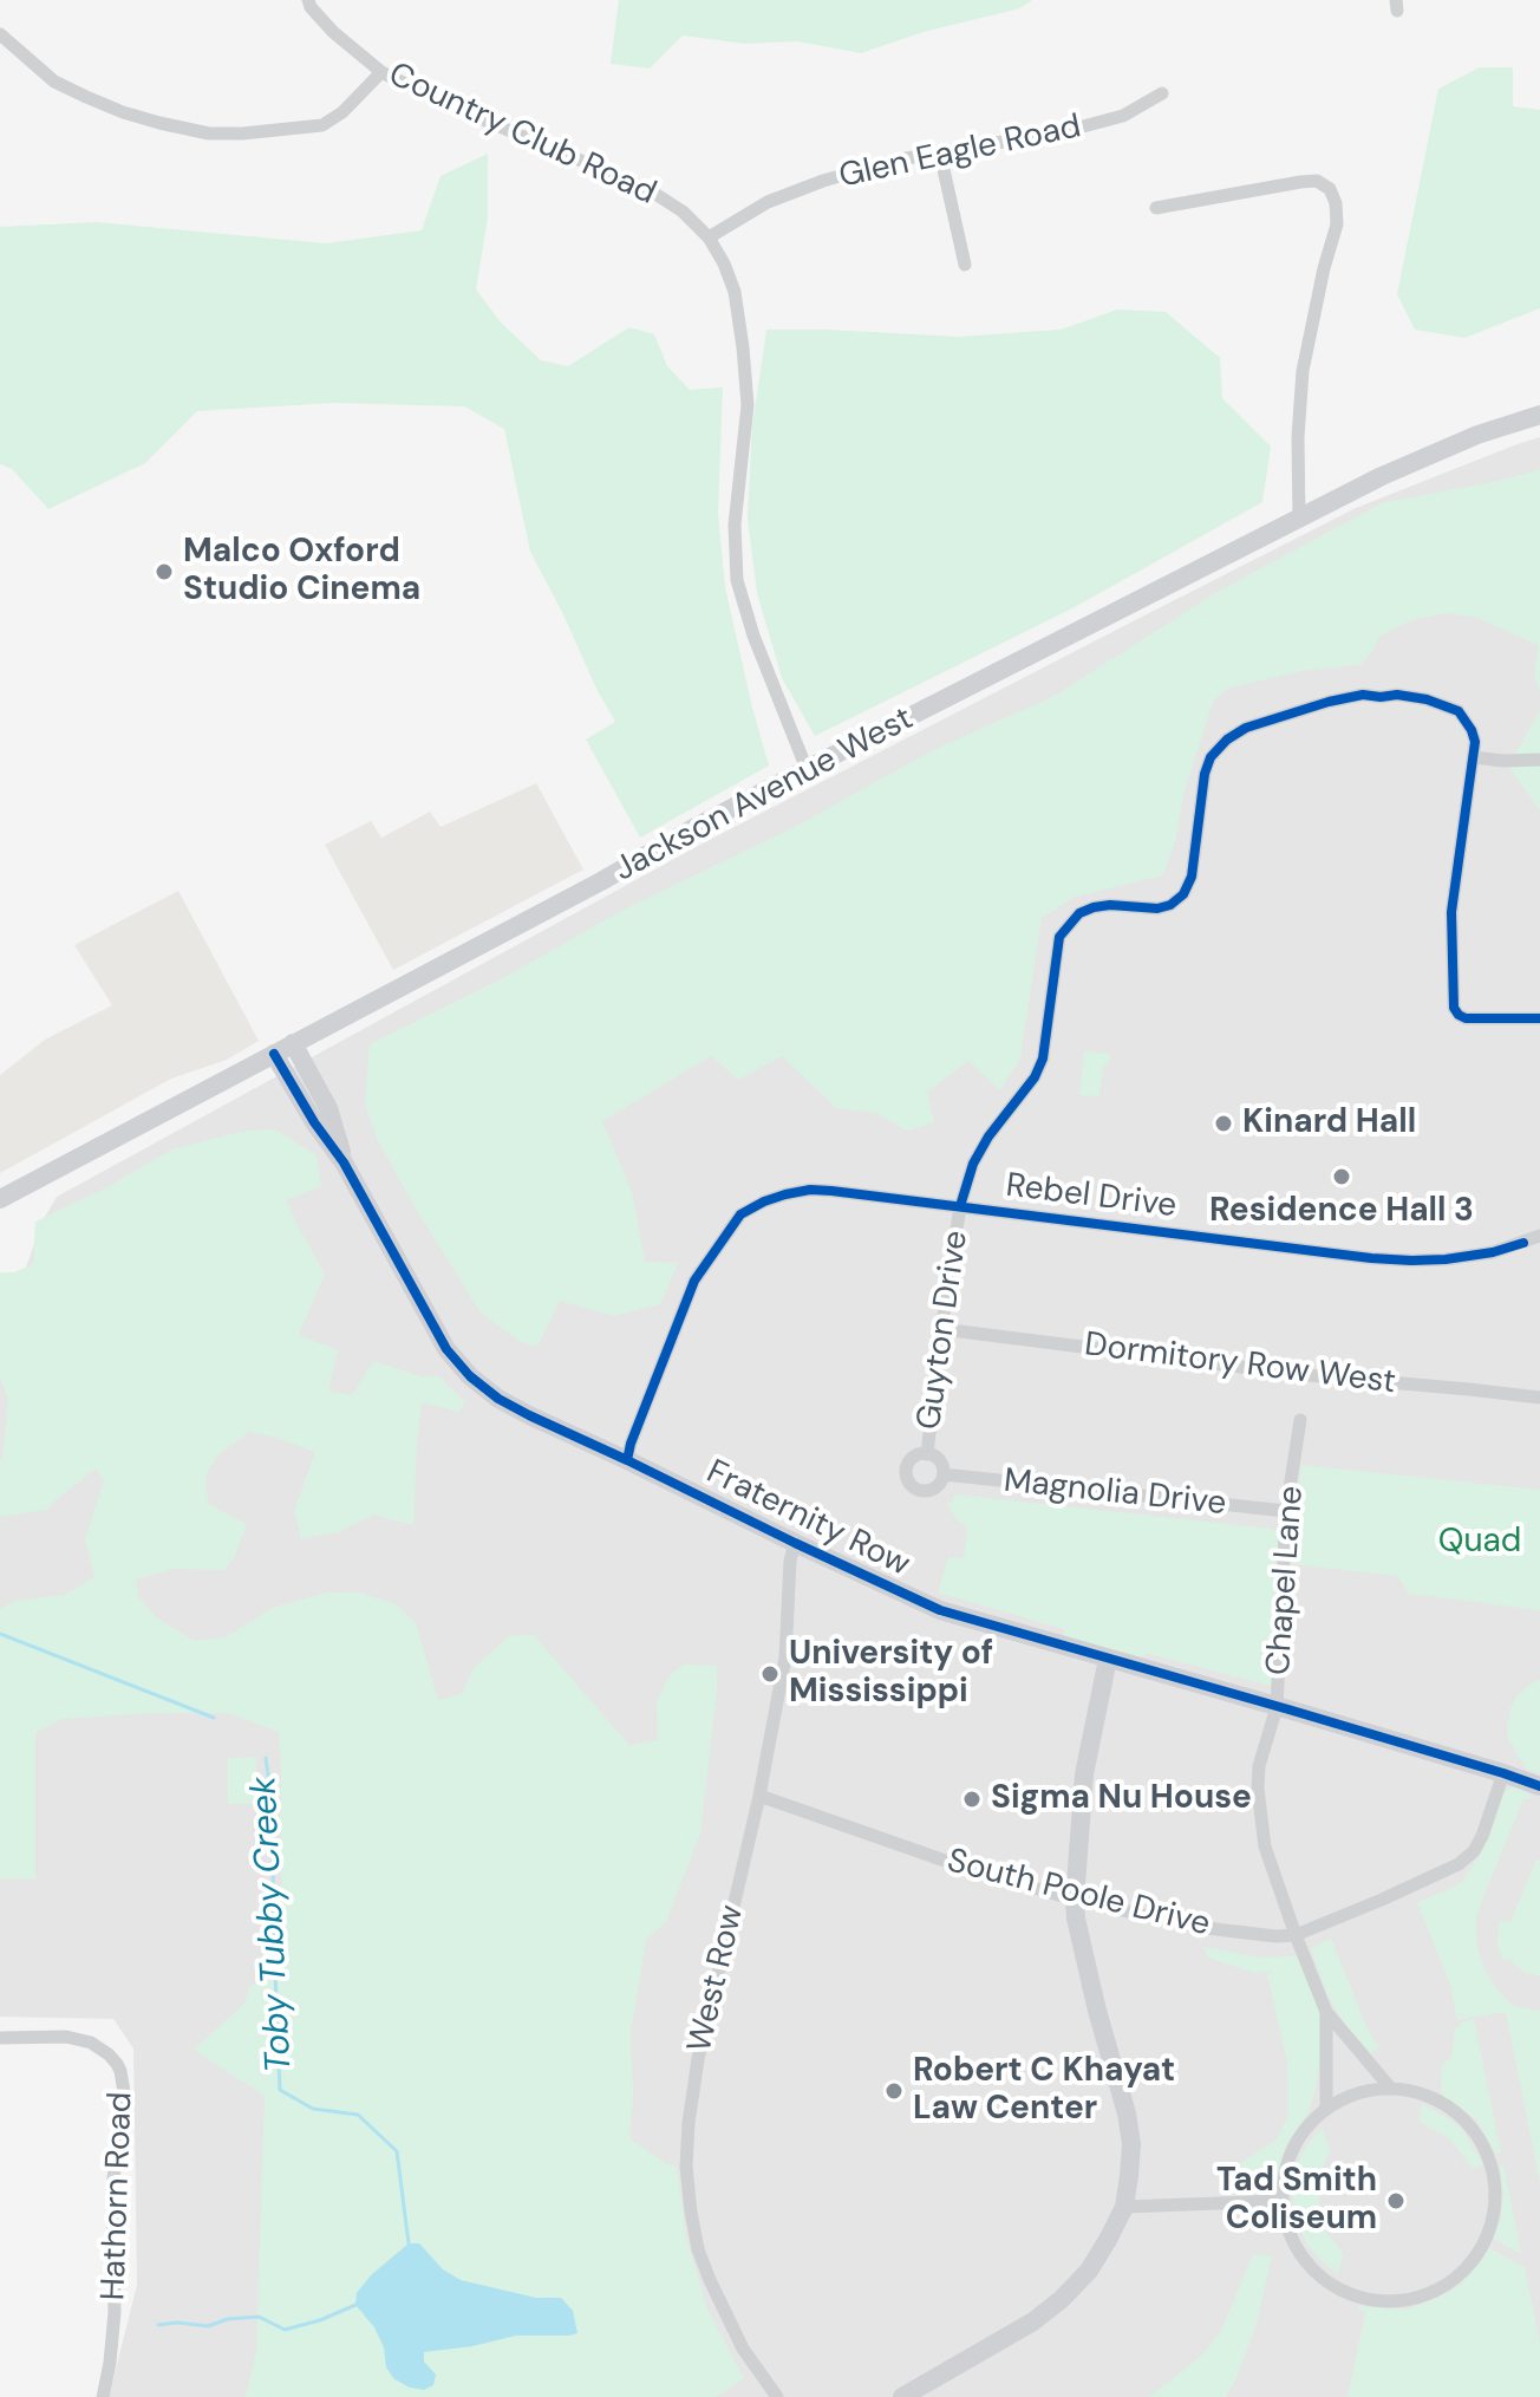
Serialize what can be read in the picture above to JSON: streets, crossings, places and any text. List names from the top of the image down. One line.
{"streets":{"street":["Country Club Road","Glen Eagle Road","Jackson Avenue West","Rebel Drive","Guyton Drive","Dormitory Row West","Magnolia Drive","Fraternity Row","Chapel Lane","South Poole Drive","West Row","Hathorn Road"]},"crossings":[["Country Club Road","Glen Eagle Road"],["Country Club Road","Jackson Avenue West"],["Jackson Avenue West","Fraternity Row"],["Rebel Drive","Guyton Drive"],["Rebel Drive","Fraternity Row"],["Guyton Drive","Dormitory Row West"],["Guyton Drive","Magnolia Drive"],["Magnolia Drive","Chapel Lane"],["Fraternity Row","Chapel Lane"],["Fraternity Row","South Poole Drive"],["Fraternity Row","West Row"],["Chapel Lane","South Poole Drive"],["South Poole Drive","West Row"]],"water":["Toby Tubby Creek"],"parks":["Quad"],"places":["Malco Oxford Studio Cinema","Kinard Hall","Residence Hall 3","University of Mississippi","Sigma Nu House","Robert C Khayat Law Center","Tad Smith Coliseum"]}
